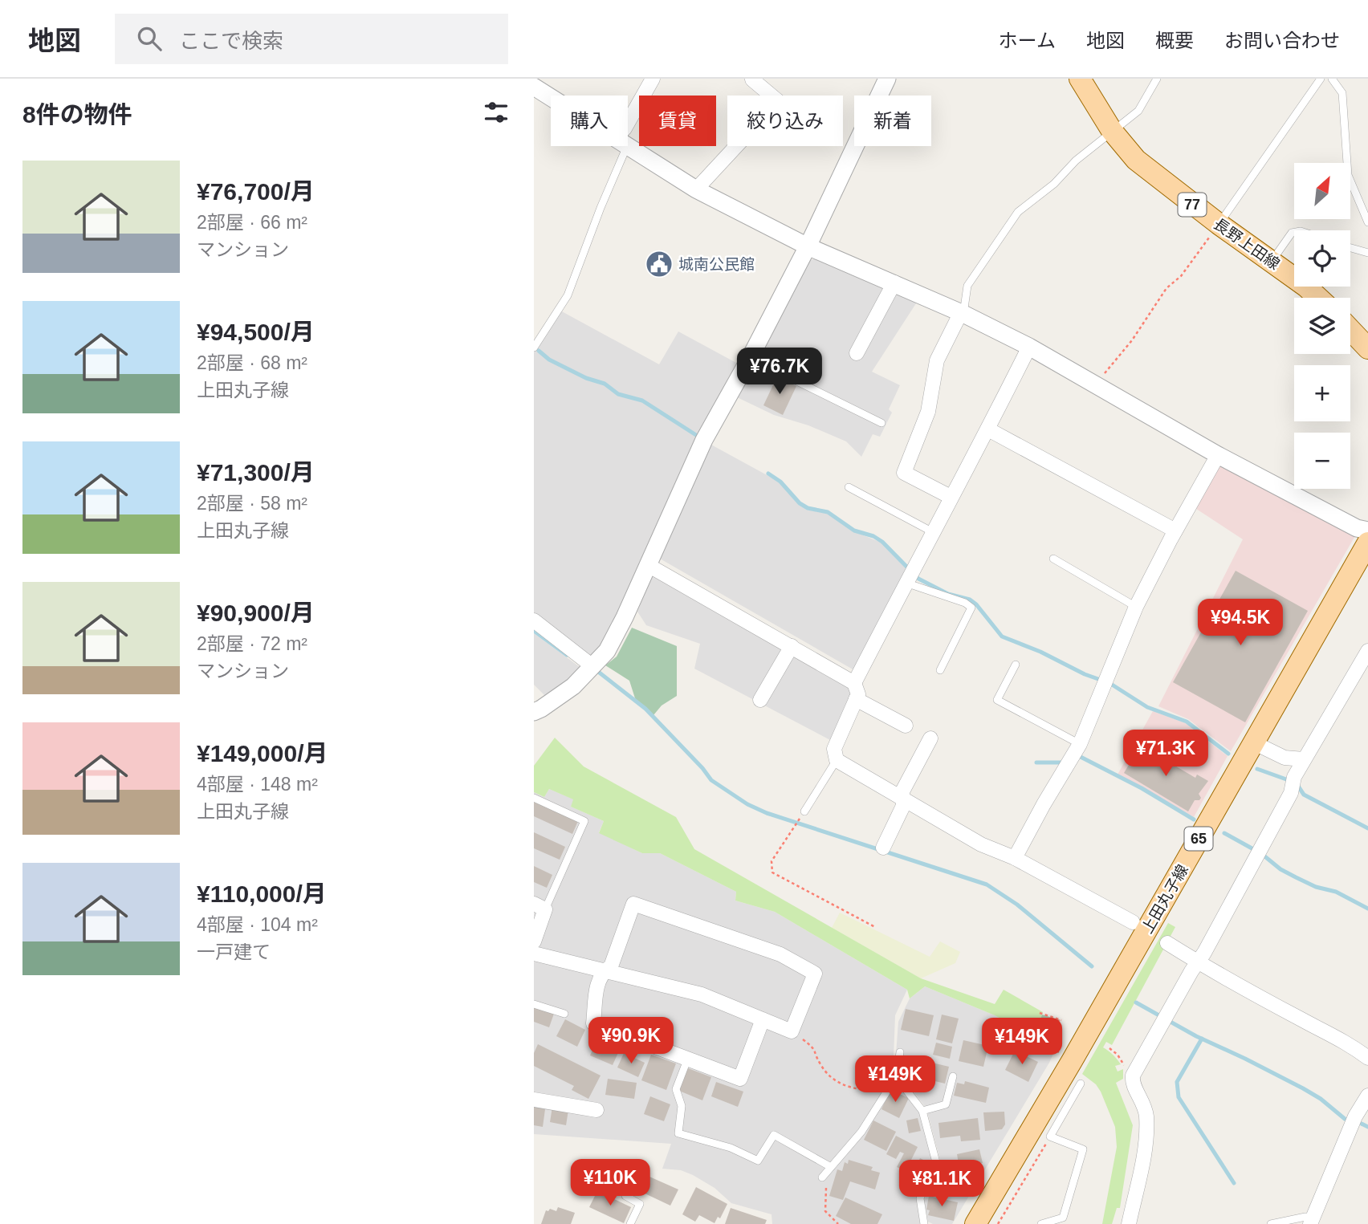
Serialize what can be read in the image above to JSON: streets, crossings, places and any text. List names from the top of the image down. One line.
{"streets":{"main road":["77","長野上田線","65","上田丸子線"]},"places":{"public building":["城南公民館"]},"north":"top right","page":{"header":"地図","search":"ここで検索","nav":["ホーム","地図","概要","お問い合わせ"],"heading":"8件の物件","chip":["購入","賃貸","絞り込み","新着"],"list":[{"name":"¥76,700/月","note":"2部屋 · 66 m² · マンション"},{"name":"¥94,500/月","note":"2部屋 · 68 m² · 上田丸子線"},{"name":"¥71,300/月","note":"2部屋 · 58 m² · 上田丸子線"},{"name":"¥90,900/月","note":"2部屋 · 72 m² · マンション"},{"name":"¥149,000/月","note":"4部屋 · 148 m² · 上田丸子線"},{"name":"¥110,000/月","note":"4部屋 · 104 m² · 一戸建て"}],"map_buttons":["+","−"],"price":["¥76.7K","¥94.5K","¥71.3K","¥90.9K","¥149K","¥149K","¥110K","¥81.1K"]}}
